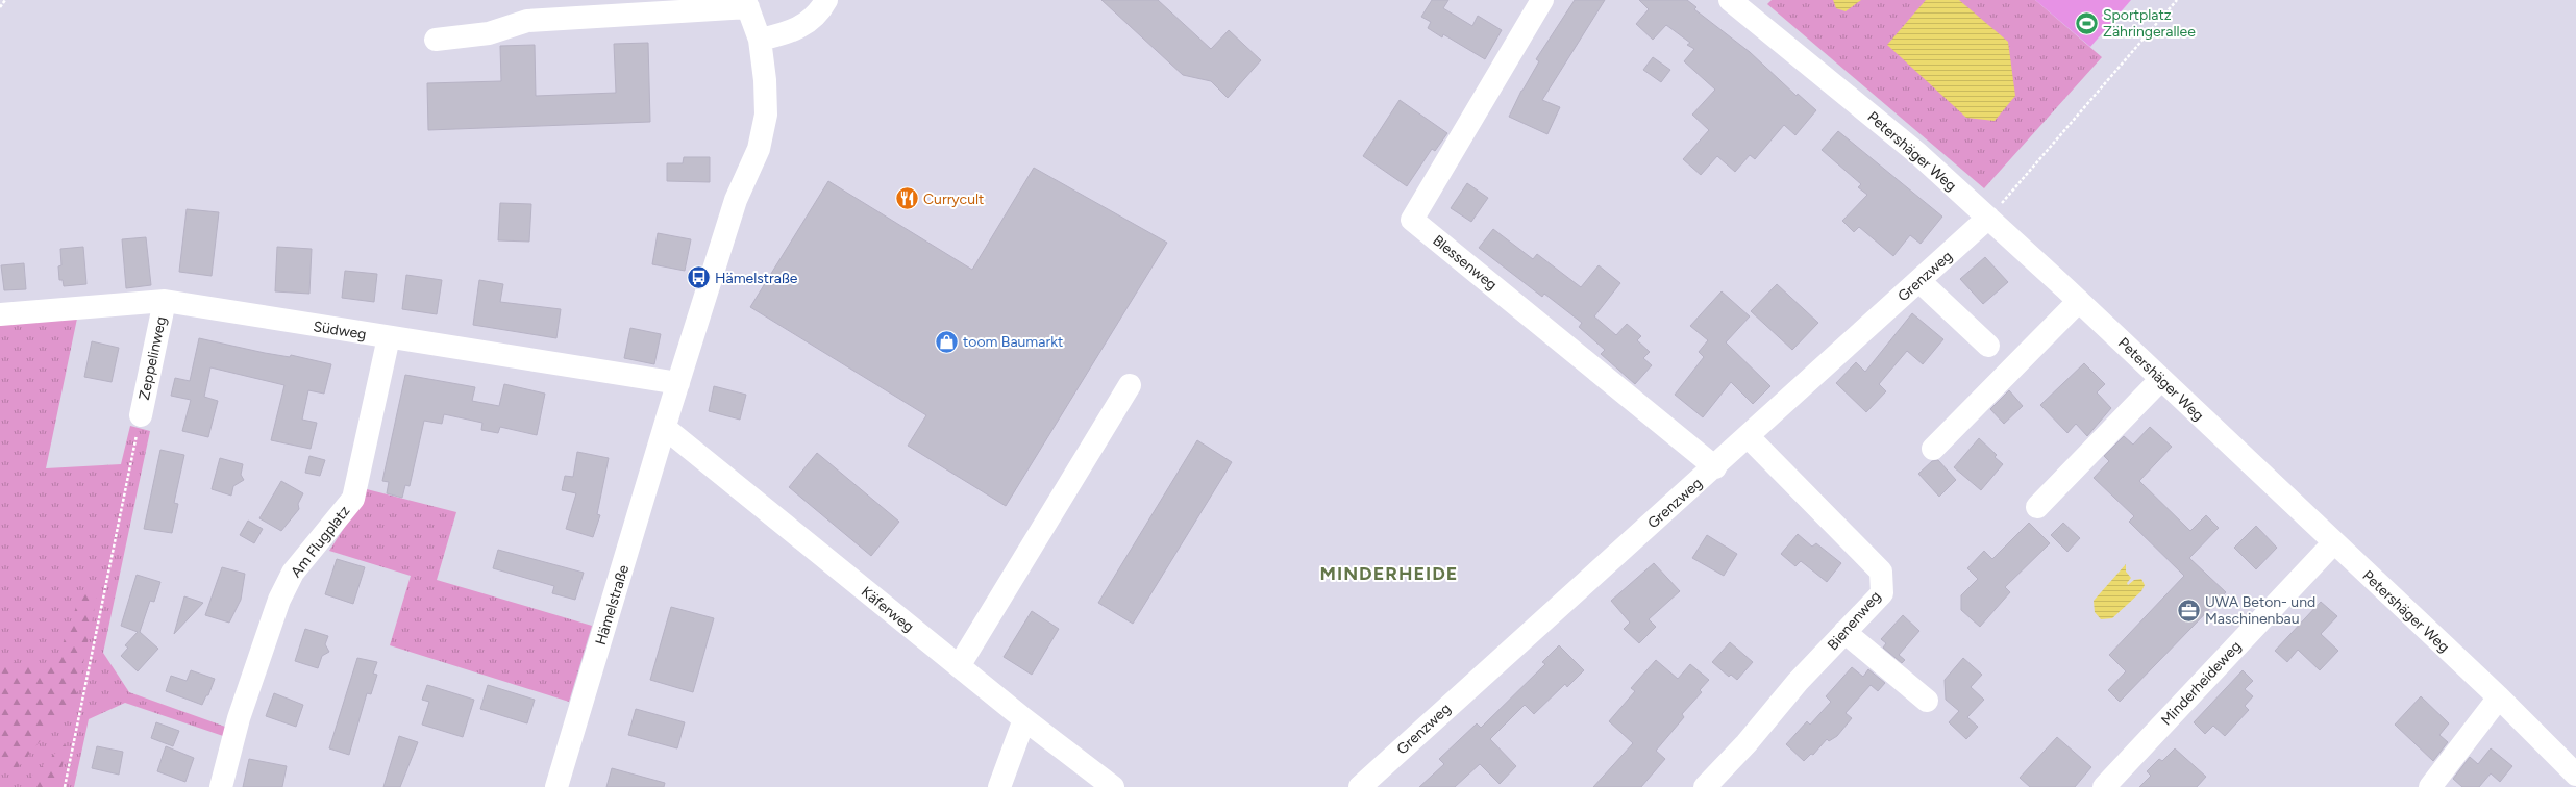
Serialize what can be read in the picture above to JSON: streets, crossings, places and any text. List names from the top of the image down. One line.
{"streets":{"street":["Petershäger Weg","Blessenweg","Grenzweg","Südweg","Zeppelinweg","Am Flugplatz","Hämelstraße","Käferweg","Bienenweg","Minderheideweg"]},"crossings":[["Petershäger Weg","Grenzweg"],["Petershäger Weg","Minderheideweg"],["Blessenweg","Grenzweg"],["Grenzweg","Bienenweg"],["Südweg","Zeppelinweg"],["Südweg","Am Flugplatz"],["Südweg","Hämelstraße"],["Hämelstraße","Käferweg"]],"districts":["MINDERHEIDE"],"places":{"sports":["Sportplatz Zähringerallee"],"restaurant":["Currycult"],"bus stop":["Hämelstraße"],"shop":["toom Baumarkt"],"office":["UWA Beton- und Maschinenbau"]}}
